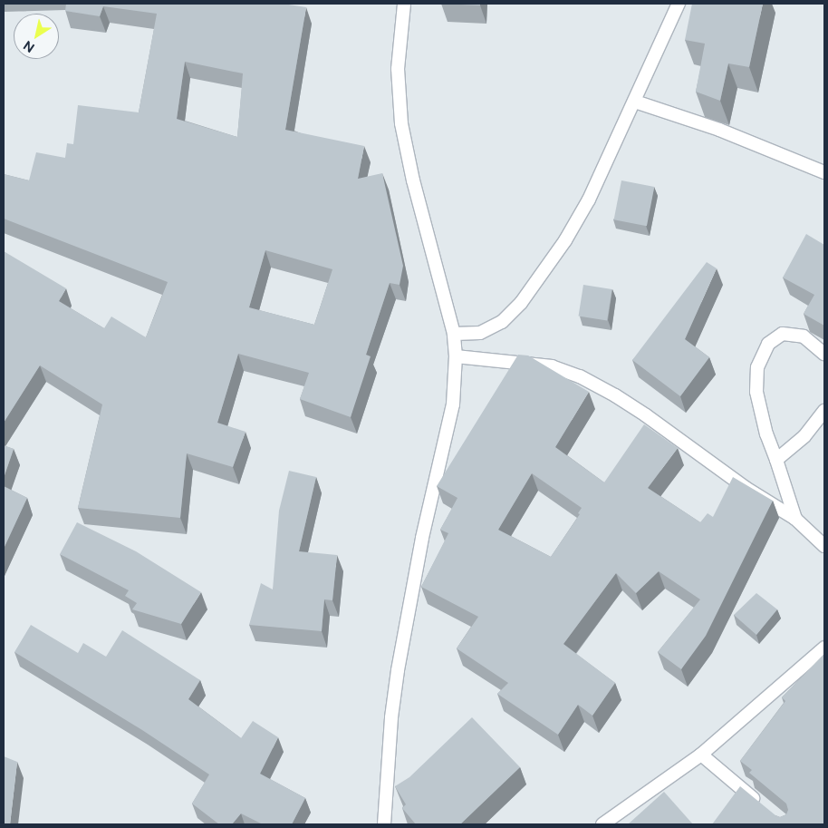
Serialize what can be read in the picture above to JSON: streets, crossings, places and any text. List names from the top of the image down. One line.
{"north":"bottom left"}
